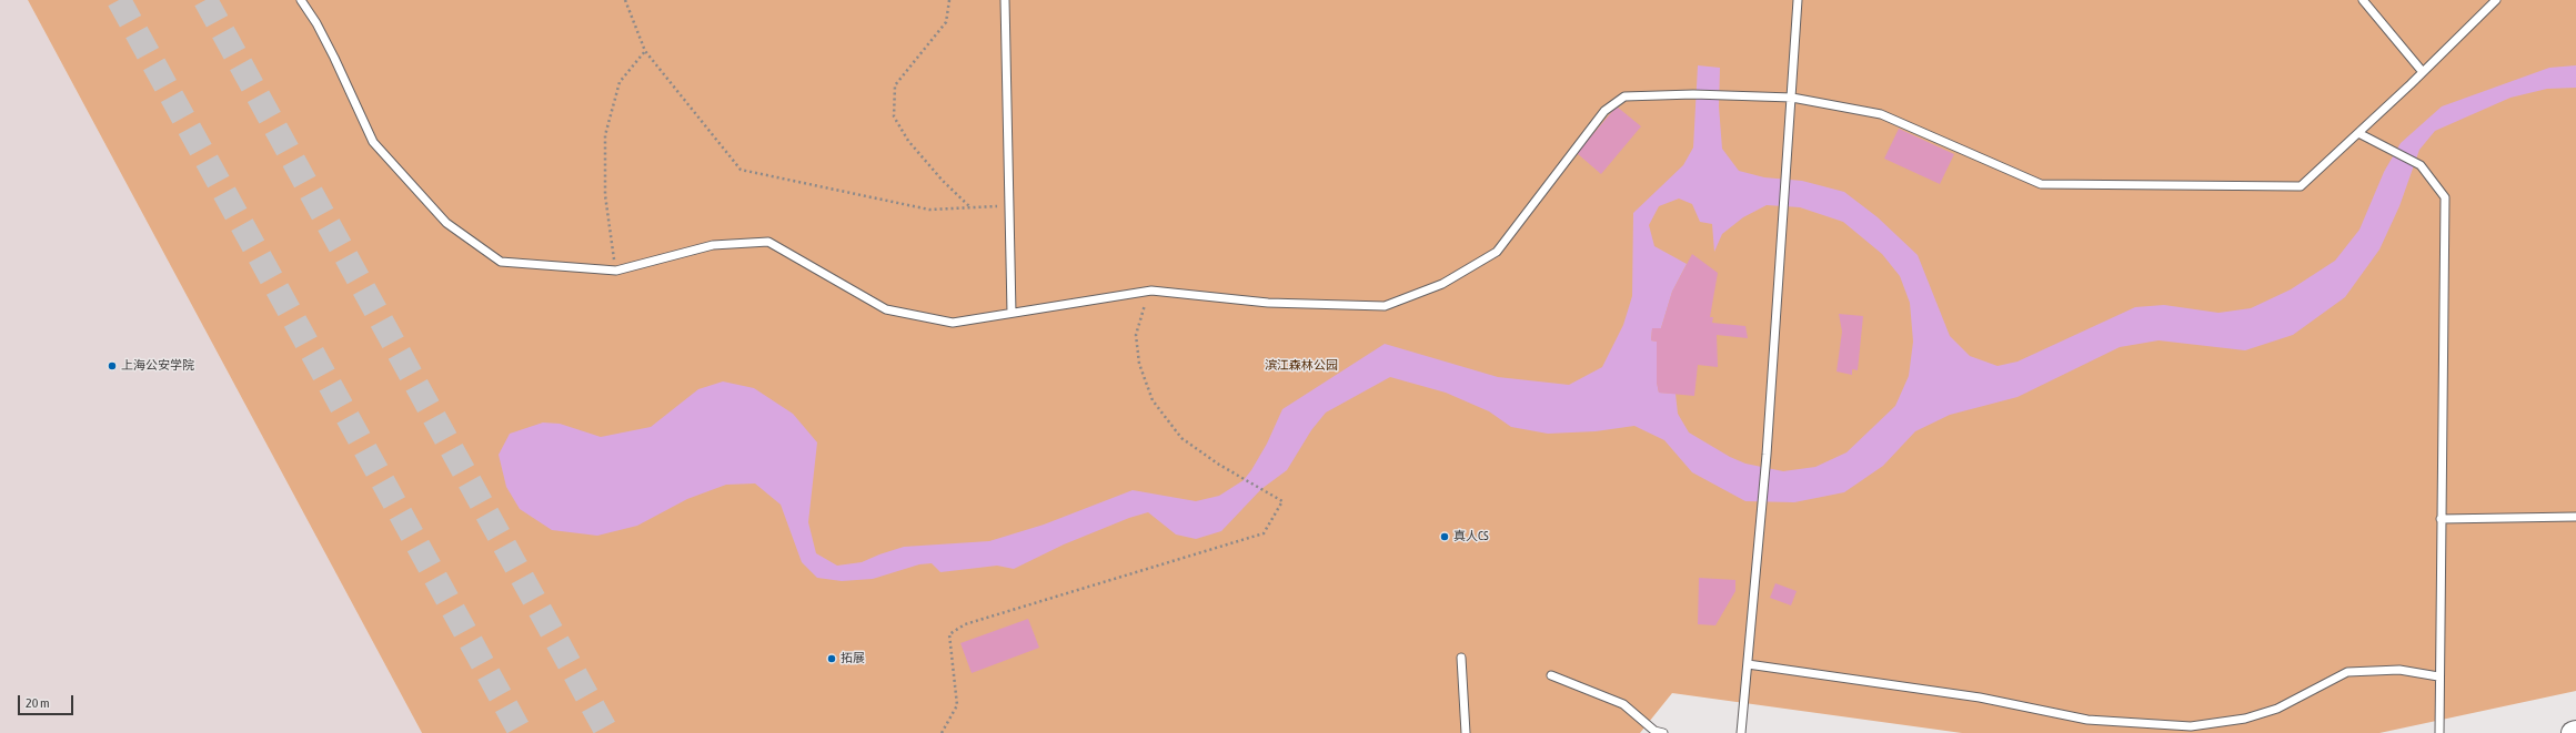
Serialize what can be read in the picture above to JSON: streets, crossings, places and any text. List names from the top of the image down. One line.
{"parks":["滨江森林公园"],"places":["上海公安学院","真人CS","拓展"],"scale_bar":"20 m"}
